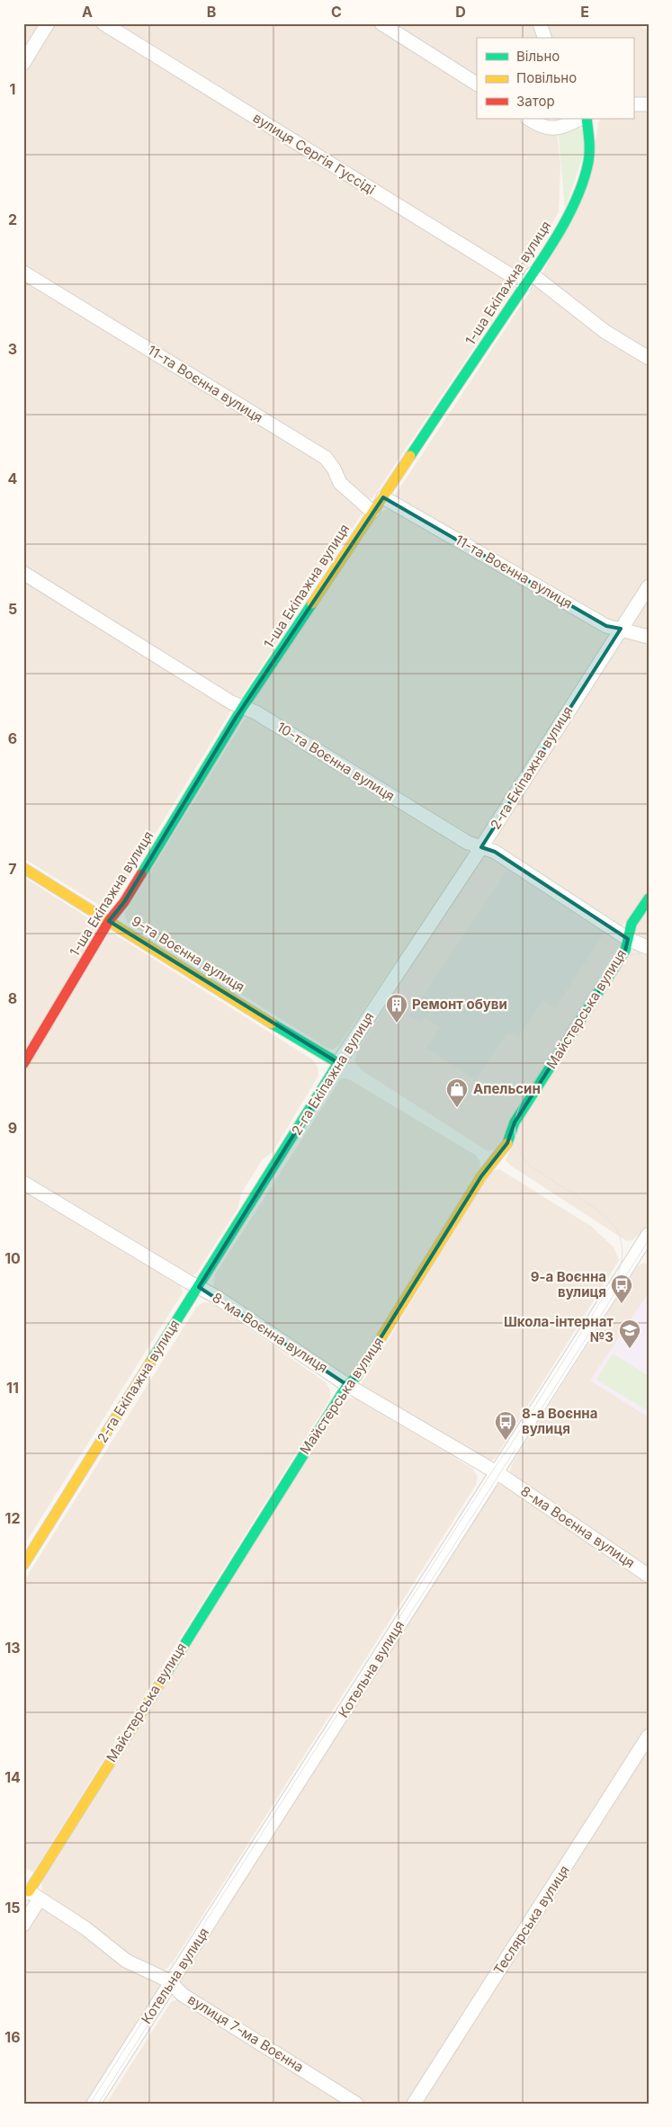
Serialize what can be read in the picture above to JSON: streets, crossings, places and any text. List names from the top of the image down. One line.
{"streets":{"street":["вулиця Сергія Гуссіді","1-ша Екіпажна вулиця","11-та Воєнна вулиця","10-та Воєнна вулиця","2-га Екіпажна вулиця","9-та Воєнна вулиця","Майстерська вулиця","8-ма Воєнна вулиця","Котельна вулиця","Теслярська вулиця","вулиця 7-ма Воєнна"]},"crossings":[["вулиця Сергія Гуссіді","1-ша Екіпажна вулиця"],["1-ша Екіпажна вулиця","11-та Воєнна вулиця"],["1-ша Екіпажна вулиця","10-та Воєнна вулиця"],["1-ша Екіпажна вулиця","9-та Воєнна вулиця"],["11-та Воєнна вулиця","2-га Екіпажна вулиця"],["10-та Воєнна вулиця","2-га Екіпажна вулиця"],["10-та Воєнна вулиця","Майстерська вулиця"],["2-га Екіпажна вулиця","9-та Воєнна вулиця"],["2-га Екіпажна вулиця","8-ма Воєнна вулиця"],["Майстерська вулиця","8-ма Воєнна вулиця"],["Майстерська вулиця","вулиця 7-ма Воєнна"],["8-ма Воєнна вулиця","Котельна вулиця"],["Котельна вулиця","вулиця 7-ма Воєнна"]],"places":{"building":["Ремонт обуви"],"shop":["Апельсин"],"bus stop":["9-а Воєнна вулиця","8-а Воєнна вулиця"],"school or university":["Школа-інтернат №3"]},"legend":["Вільно","Повільно","Затор"],"grid":{"columns":["A","B","C","D","E"],"rows":["1","2","3","4","5","6","7","8","9","10","11","12","13","14","15","16"]}}
